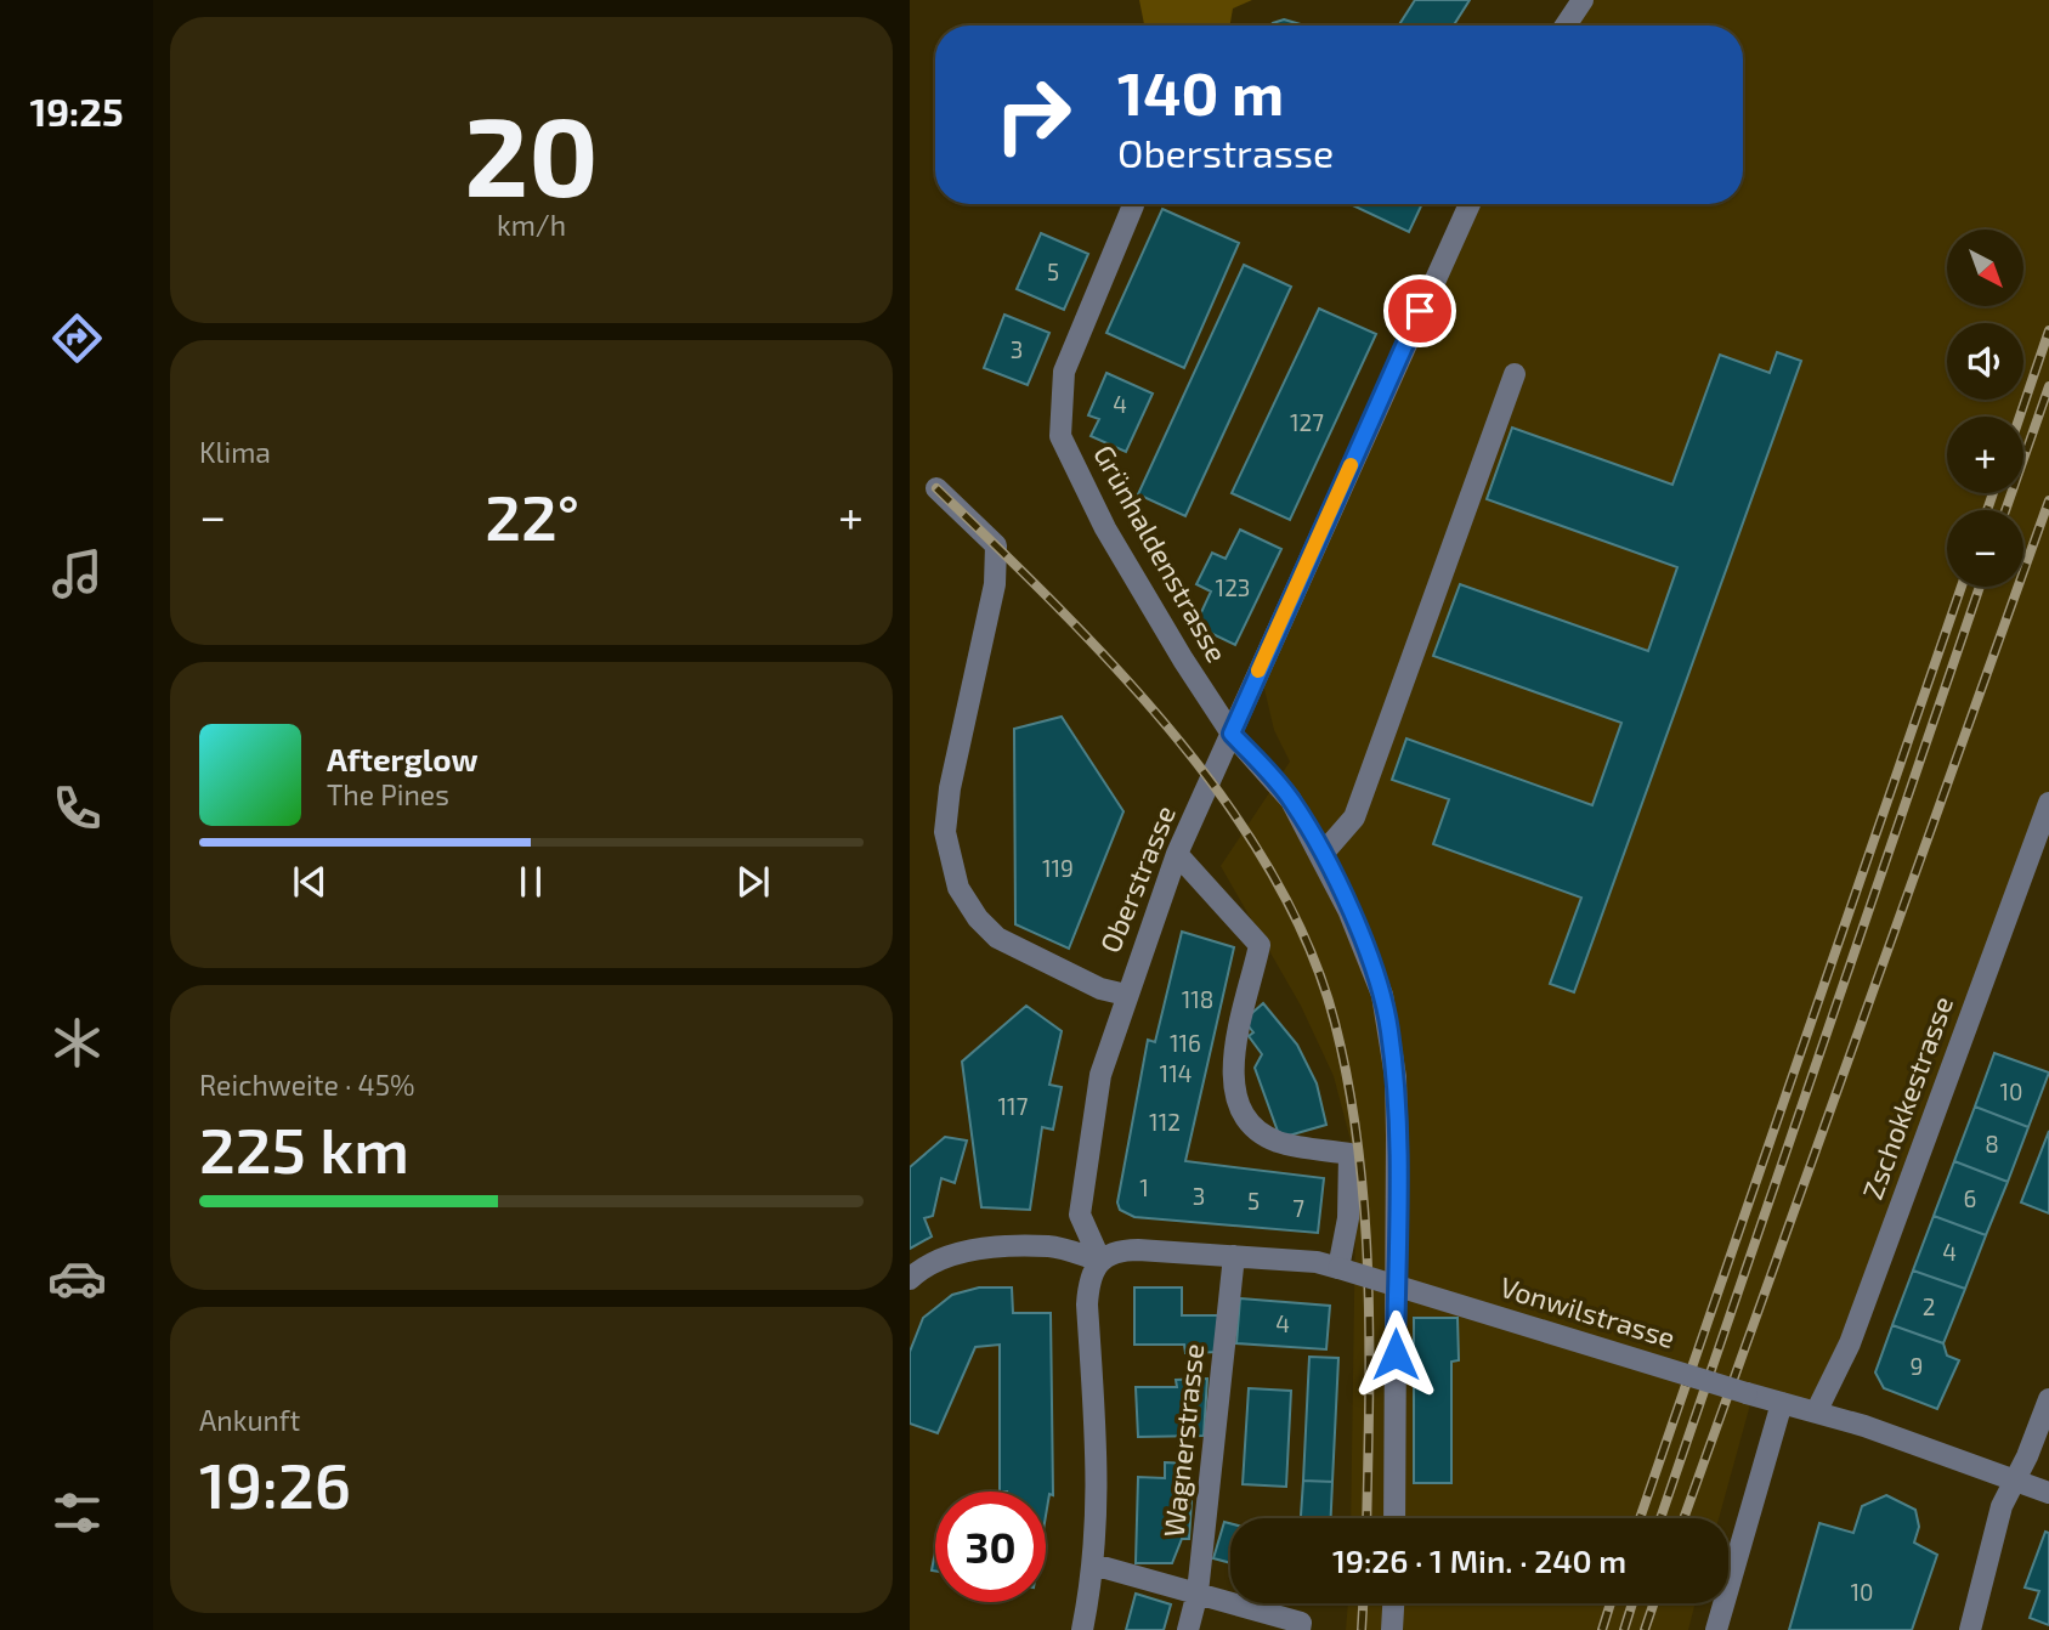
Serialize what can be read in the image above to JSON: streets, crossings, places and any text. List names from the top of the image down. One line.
{"streets":{"street":["Grünhaldenstrasse","Oberstrasse","Zschokkestrasse","Vonwilstrasse","Wagnerstrasse"]},"crossings":[["Grünhaldenstrasse","Oberstrasse"],["Oberstrasse","Vonwilstrasse"],["Zschokkestrasse","Vonwilstrasse"],["Vonwilstrasse","Wagnerstrasse"]],"house_numbers":["5","3","4","127","123","119","118","116","114","10","117","112","8","1","3","6","5","7","4","2","4","9","10"],"north":"bottom right","page":{"tabs":"19:25","tile":[["20","km/h"],"Klima",["Reichweite · 45%","225 km"],["Ankunft","19:26"]],"turn":["140 m","Oberstrasse"],"map_buttons":["+","−"],"heat":["−","22°","+"],"song":["Afterglow","The Pines"],"limit":"30","trip":"19:26 · 1 Min. · 240 m"}}
